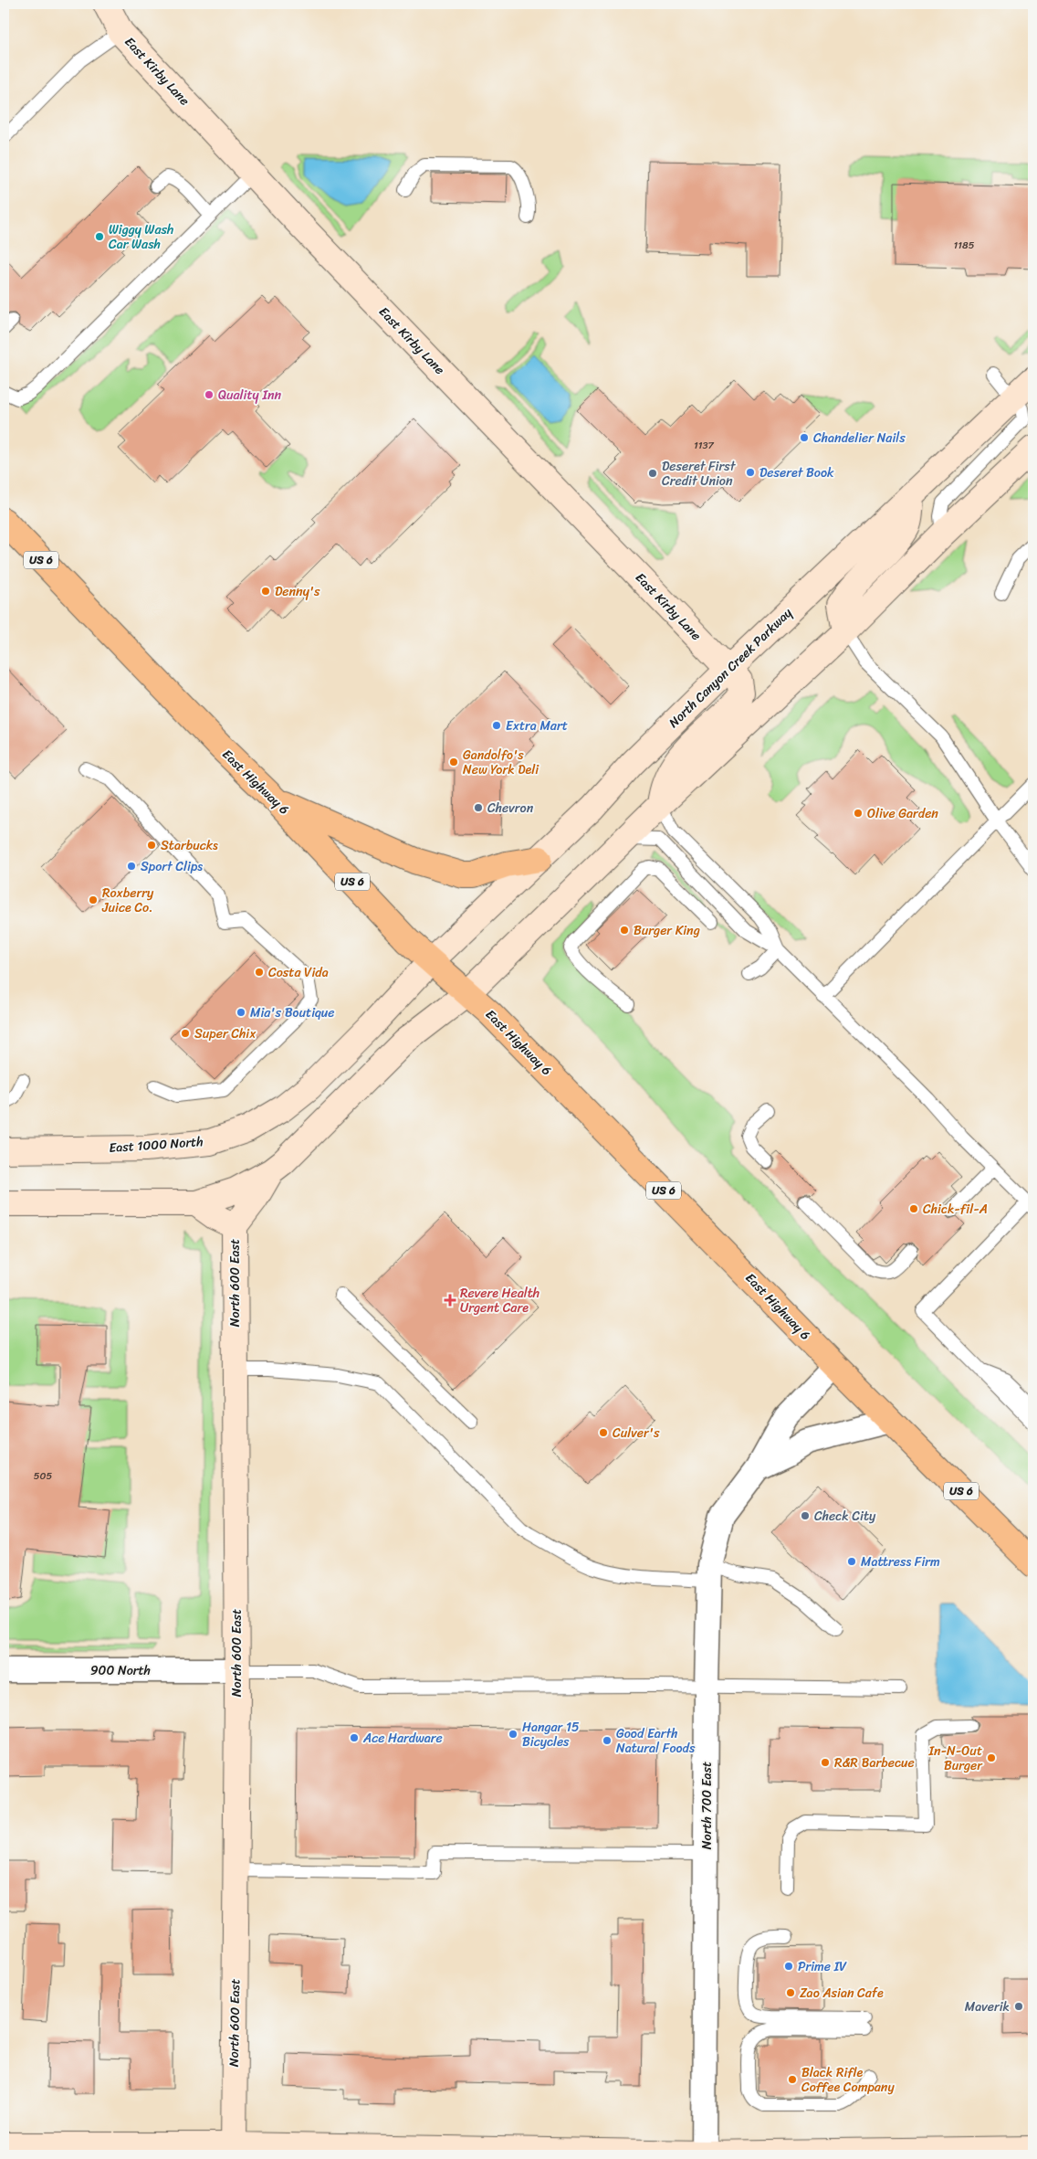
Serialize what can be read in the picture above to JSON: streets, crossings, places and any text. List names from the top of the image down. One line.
{"streets":{"highway":["US 6","East Highway 6"],"main road":["East Kirby Lane","North Canyon Creek Parkway","East 1000 North","North 600 East"],"street":["900 North","North 700 East"]},"crossings":[["East Kirby Lane","North Canyon Creek Parkway"],["North Canyon Creek Parkway","East Highway 6"],["North Canyon Creek Parkway","East 1000 North"],["East Highway 6","East 1000 North"],["East Highway 6","North 700 East"],["North 600 East","900 North"]],"places":{"other":["Wiggy Wash Car Wash","Quality Inn","Chandelier Nails","Deseret Book","Deseret First Credit Union","Denny's","Extra Mart","Gandolfo's New York Deli","Chevron","Olive Garden","Starbucks","Sport Clips","Roxberry Juice Co.","Burger King","Costa Vida","Mia's Boutique","Super Chix","Chick-fil-A","Culver's","Check City","Mattress Firm","Hangar 15 Bicycles","Ace Hardware","Good Earth Natural Foods","In-N-Out Burger","R&R Barbecue","Prime IV","Zao Asian Cafe","Maverik","Black Rifle Coffee Company"],"health":["Revere Health Urgent Care"]},"house_numbers":["1185","1137","505"]}
